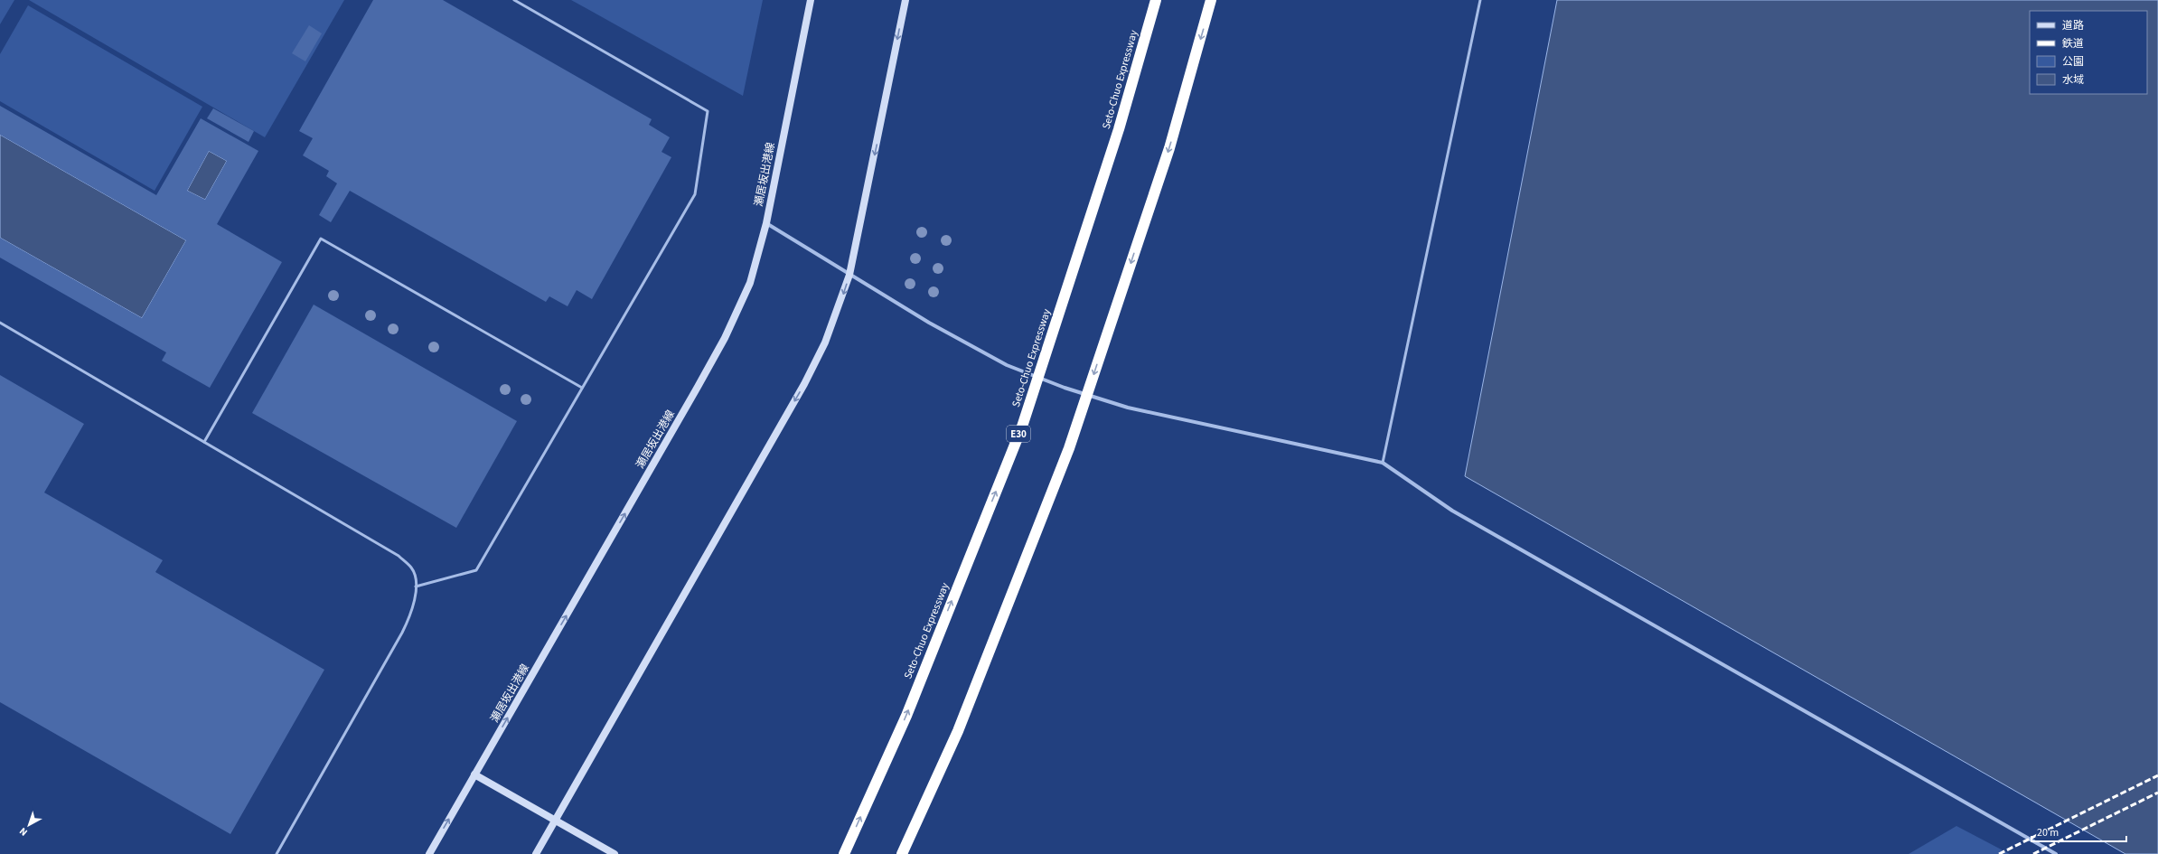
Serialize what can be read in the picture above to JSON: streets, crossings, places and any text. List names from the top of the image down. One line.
{"streets":{"highway":["Seto-Chuo Expressway","E30"],"main road":["瀬居坂出港線"]},"one_way":["瀬居坂出港線"],"legend":["道路","鉄道","公園","水域"],"scale_bar":"20 m","north":"bottom left"}
